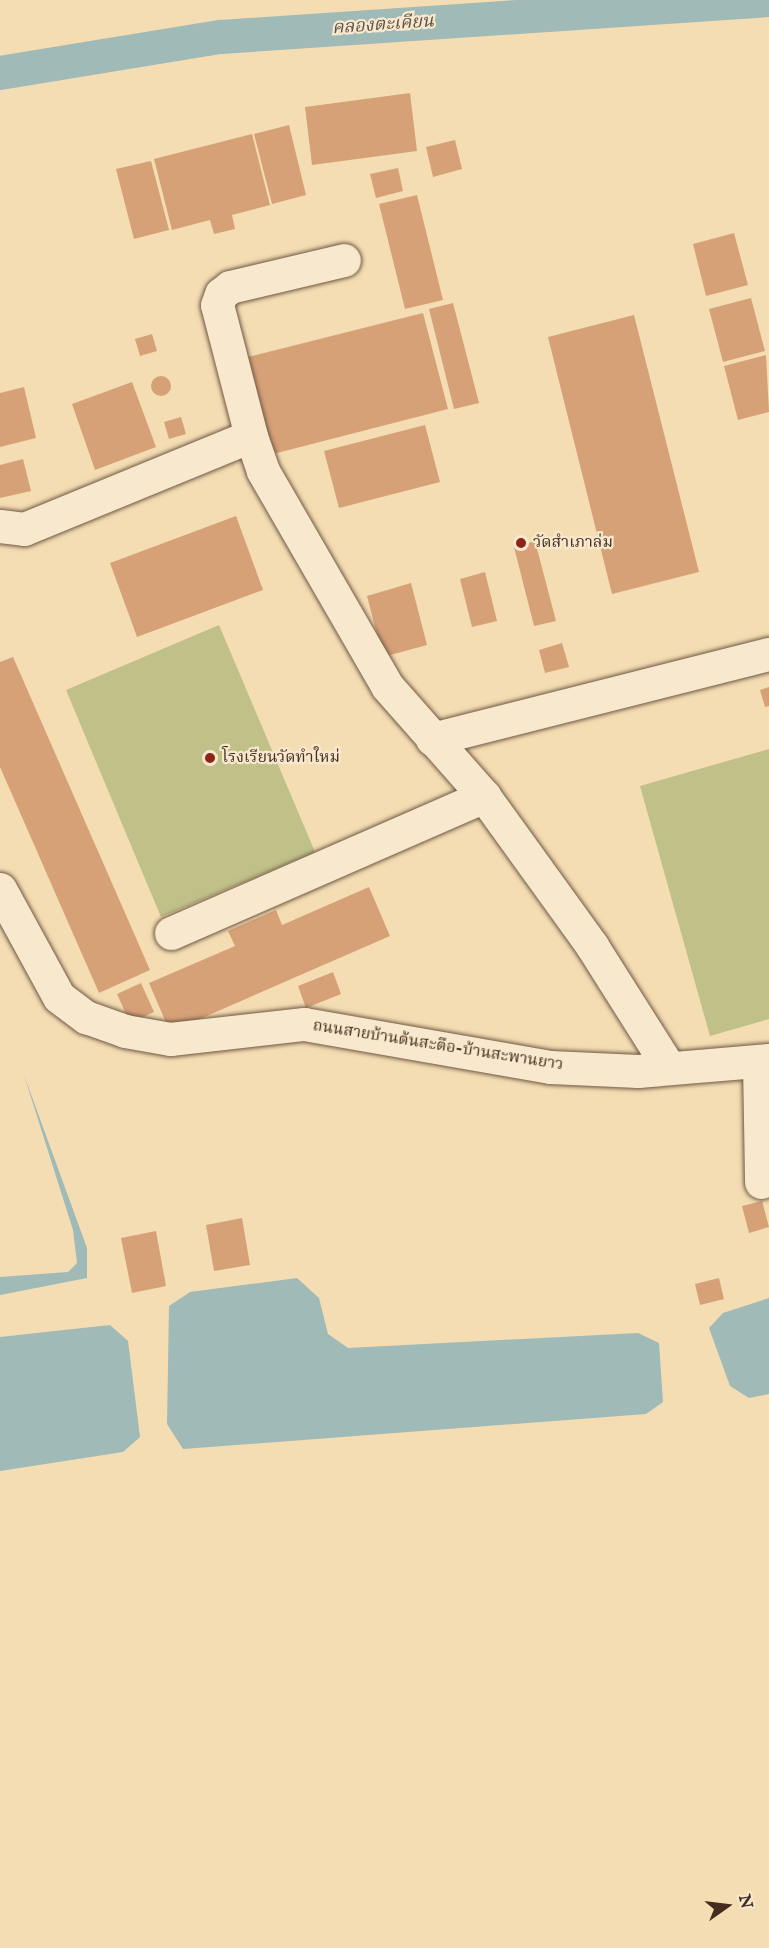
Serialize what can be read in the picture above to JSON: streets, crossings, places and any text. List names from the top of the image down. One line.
{"streets":{"street":["ถนนสายบ้านต้นสะตือ-บ้านสะพานยาว"]},"water":["คลองตะเคียน"],"places":["วัดสำเภาล่ม","โรงเรียนวัดทำใหม่"],"north":"right"}
